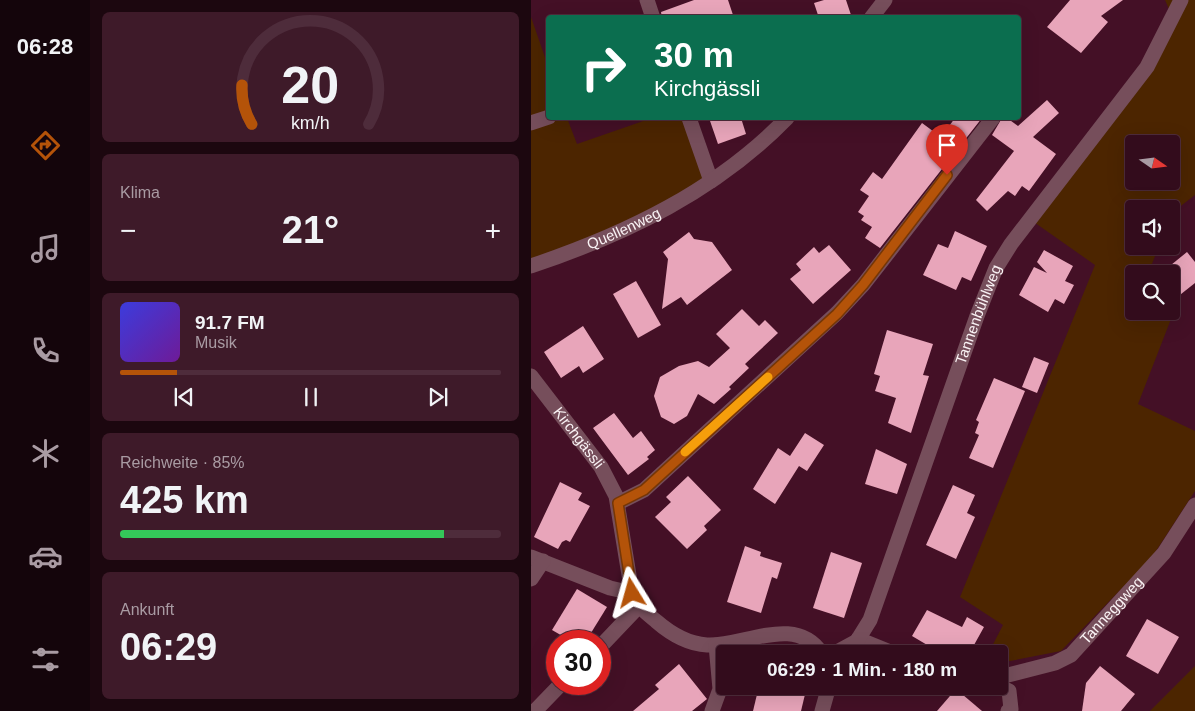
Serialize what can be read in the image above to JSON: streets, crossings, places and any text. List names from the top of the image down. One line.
{"streets":{"street":["Quellenweg","Tannenbühlweg","Kirchgässli","Tanneggweg"]},"north":"right","page":{"tabs":"06:28","turn":["30 m","Kirchgässli"],"tile":["Klima",["Reichweite · 85%","425 km"],["Ankunft","06:29"]],"heat":["−","21°","+"],"song":["91.7 FM","Musik"],"limit":"30","trip":"06:29 · 1 Min. · 180 m","gauge":["20","km/h"]}}
